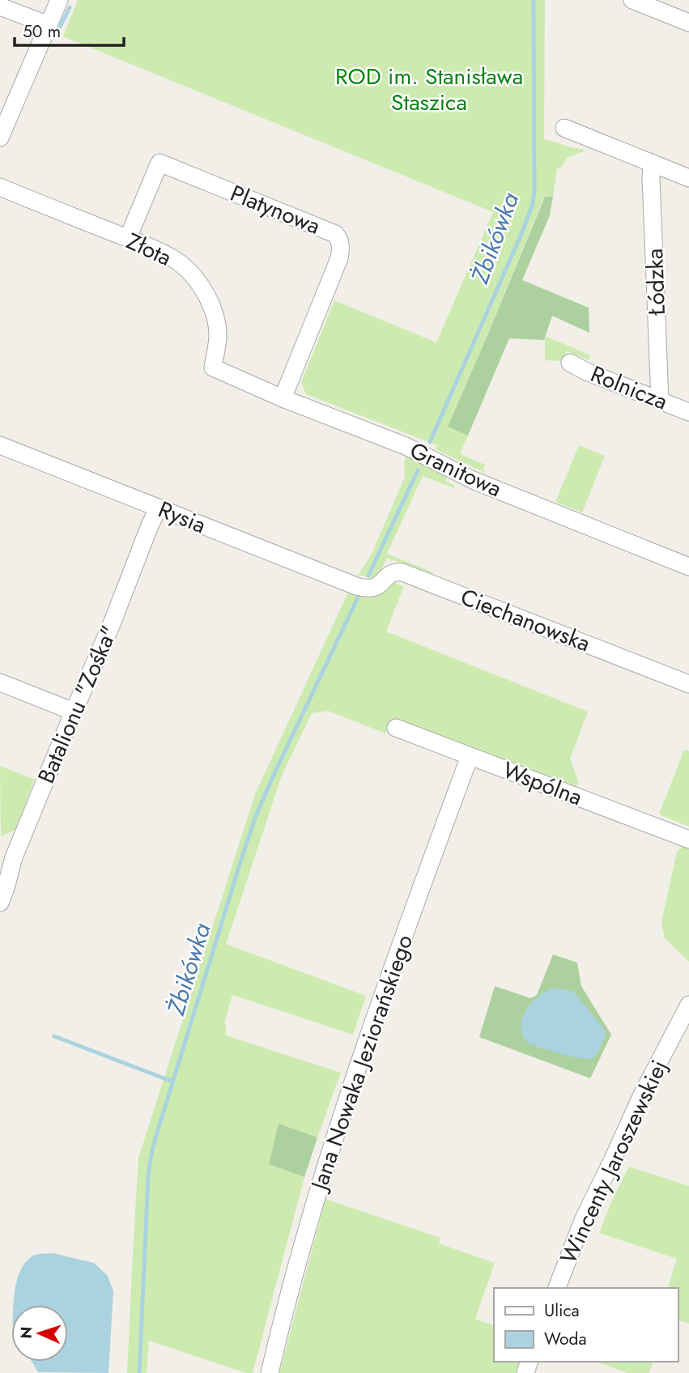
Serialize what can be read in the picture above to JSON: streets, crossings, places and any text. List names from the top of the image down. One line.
{"streets":{"street":["Platynowa","Złota","Łódzka","Rolnicza","Granitowa","Rysia","Ciechanowska","Batalionu \"Zośka\"","Wspólna","Jana Nowaka Jeziorańskiego","Wincenty Jaroszewskiej"]},"crossings":[["Platynowa","Złota"],["Platynowa","Granitowa"],["Złota","Granitowa"],["Łódzka","Rolnicza"],["Rysia","Ciechanowska"],["Rysia","Batalionu \"Zośka\""],["Wspólna","Jana Nowaka Jeziorańskiego"]],"water":["Żbikówka"],"parks":["ROD im. Stanisława Staszica"],"legend":["Ulica","Woda"],"scale_bar":"50 m","north":"left"}
